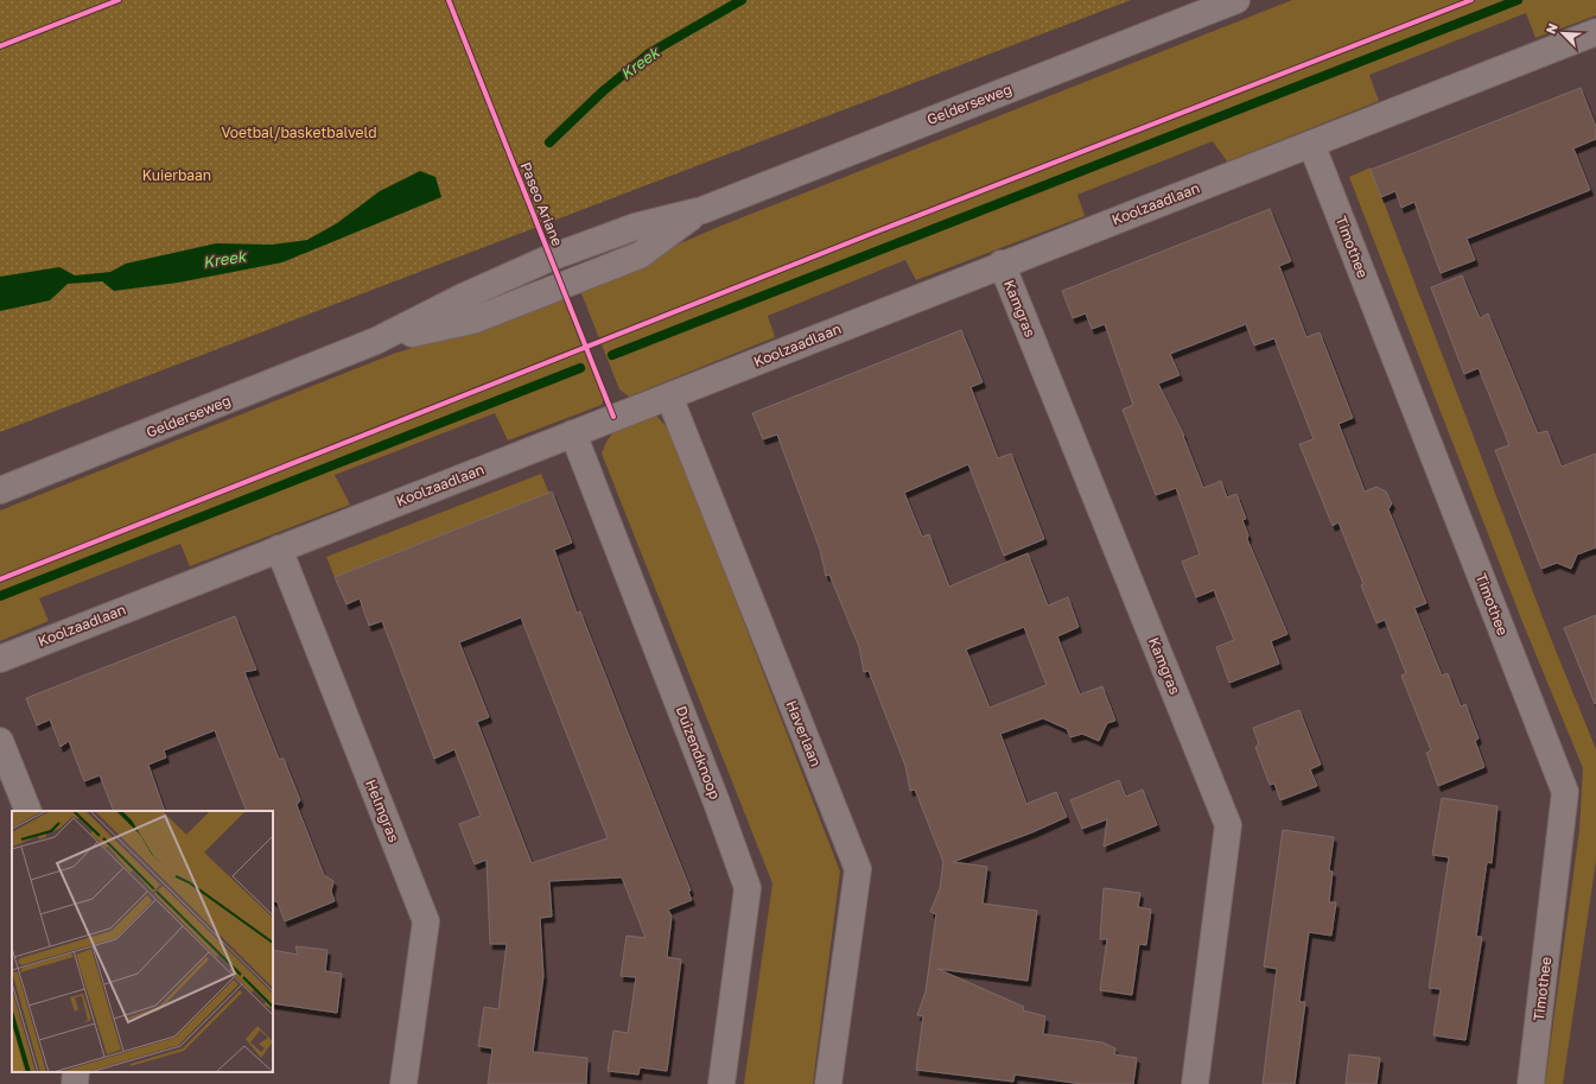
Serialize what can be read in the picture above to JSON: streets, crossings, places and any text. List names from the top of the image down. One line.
{"streets":{"street":["Gelderseweg","Koolzaadlaan","Timothee","Kamgras","Haverlaan","Duizendknoop","Helmgras"],"cycle path":["Paseo Ariane"]},"crossings":[["Koolzaadlaan","Timothee"],["Koolzaadlaan","Kamgras"],["Koolzaadlaan","Haverlaan"],["Koolzaadlaan","Duizendknoop"],["Koolzaadlaan","Helmgras"]],"water":["Kreek"],"parks":["Voetbal/basketbalveld","Kuierbaan"],"north":"top left"}
